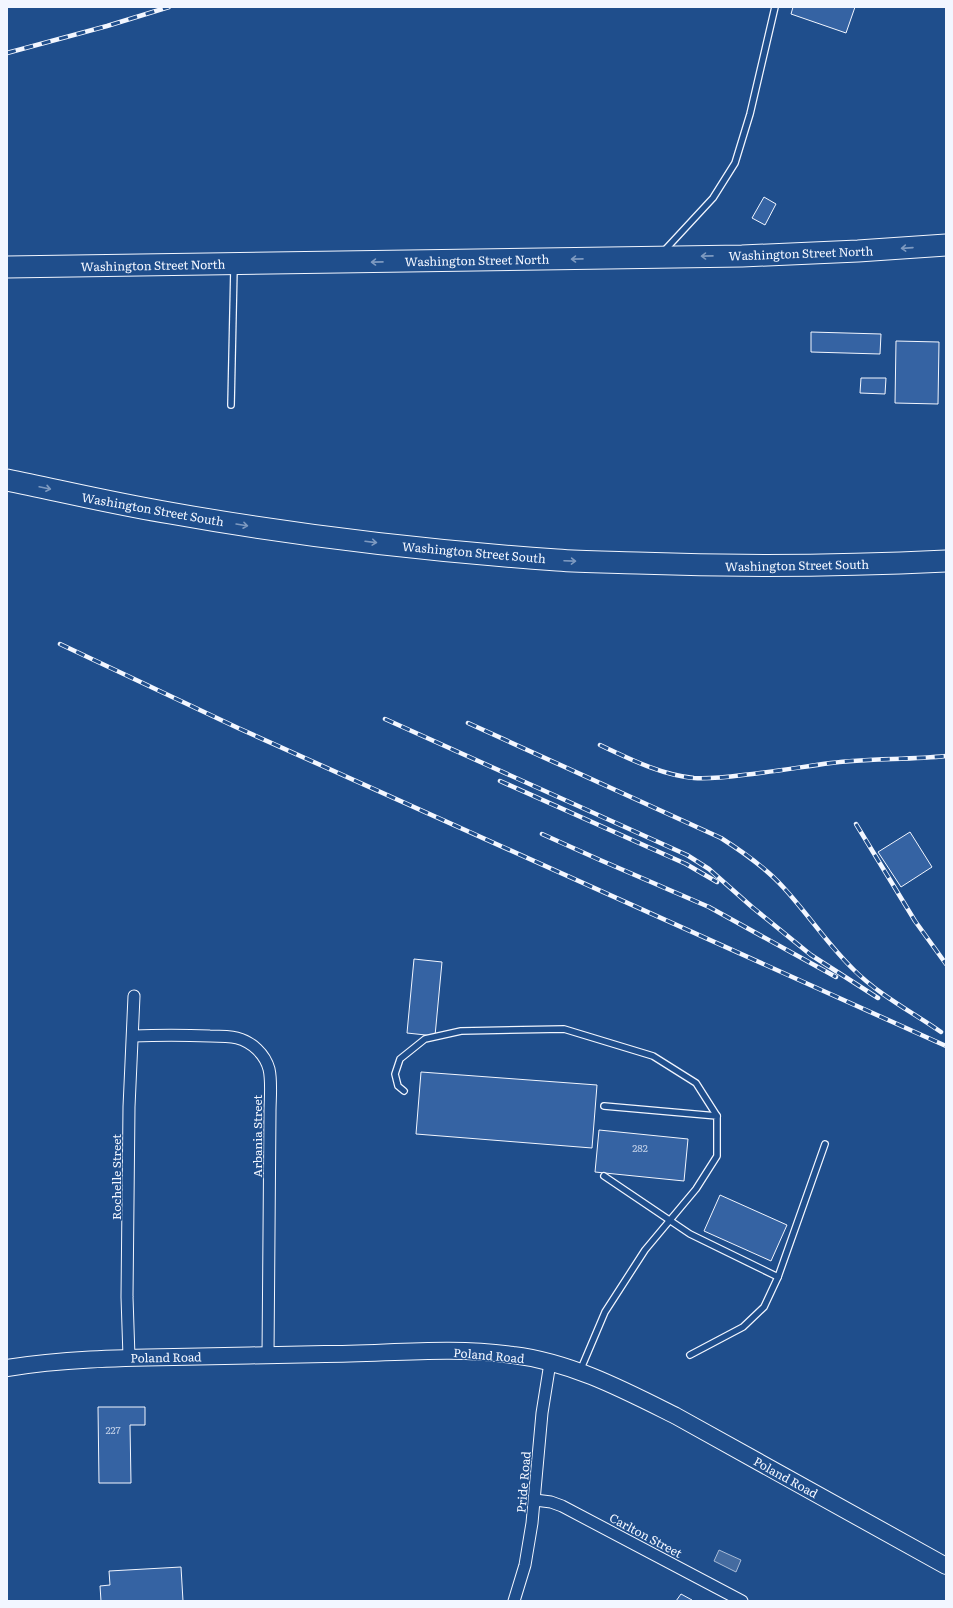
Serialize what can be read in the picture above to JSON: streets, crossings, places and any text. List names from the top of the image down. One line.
{"streets":{"highway":["Washington Street North","Washington Street South"],"street":["Arbania Street","Rochelle Street","Poland Road","Pride Road","Carlton Street"]},"crossings":[["Arbania Street","Rochelle Street"],["Arbania Street","Poland Road"],["Rochelle Street","Poland Road"],["Poland Road","Pride Road"],["Pride Road","Carlton Street"]],"one_way":["Washington Street North","Washington Street South"],"house_numbers":["282","227"]}
